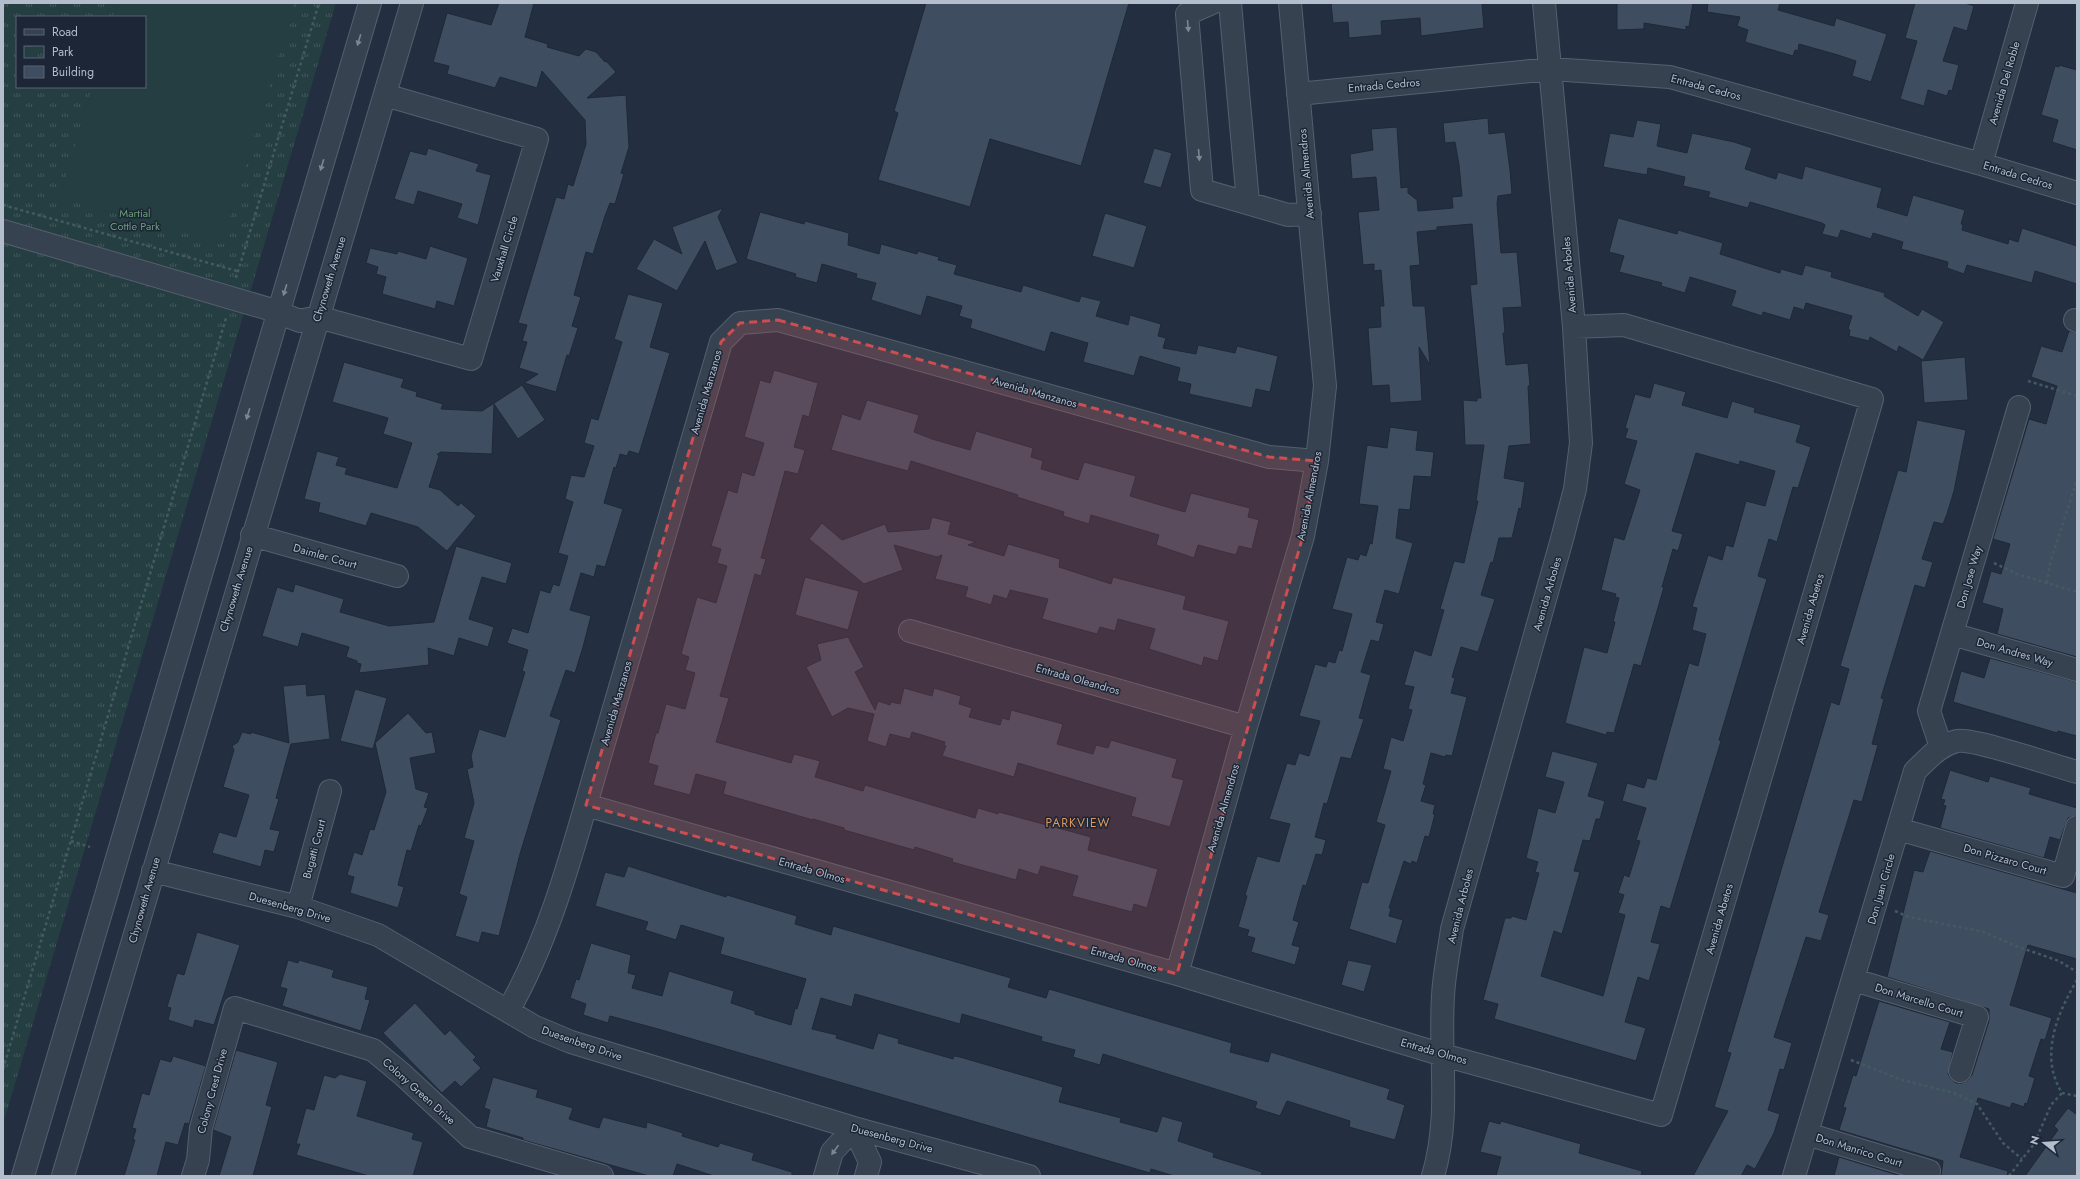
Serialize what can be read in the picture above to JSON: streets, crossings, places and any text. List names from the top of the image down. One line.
{"streets":{"street":["Avenida Del Roble","Entrada Cedros","Avenida Almendros","Vauxhall Circle","Avenida Arboles","Chynoweth Avenue","Avenida Manzanos","Daimler Court","Don Jose Way","Avenida Abetos","Don Andres Way","Entrada Oleandros","Bugatti Court","Don Pizzaro Court","Entrada Olmos","Don Juan Circle","Duesenberg Drive","Don Marcello Court","Colony Crest Drive","Colony Green Drive","Don Manrico Court"]},"crossings":[["Avenida Del Roble","Entrada Cedros"],["Entrada Cedros","Avenida Almendros"],["Entrada Cedros","Avenida Arboles"],["Avenida Almendros","Avenida Manzanos"],["Avenida Almendros","Entrada Oleandros"],["Avenida Almendros","Entrada Olmos"],["Vauxhall Circle","Chynoweth Avenue"],["Avenida Arboles","Avenida Abetos"],["Avenida Arboles","Entrada Olmos"],["Chynoweth Avenue","Daimler Court"],["Chynoweth Avenue","Duesenberg Drive"],["Avenida Manzanos","Entrada Olmos"],["Avenida Manzanos","Duesenberg Drive"],["Don Jose Way","Don Andres Way"],["Don Jose Way","Don Juan Circle"],["Avenida Abetos","Entrada Olmos"],["Bugatti Court","Duesenberg Drive"],["Don Pizzaro Court","Don Juan Circle"],["Don Juan Circle","Don Marcello Court"],["Don Juan Circle","Don Manrico Court"],["Colony Crest Drive","Colony Green Drive"]],"districts":["PARKVIEW"],"parks":["Martial Cottle Park"],"legend":["Road","Park","Building"],"north":"left"}
